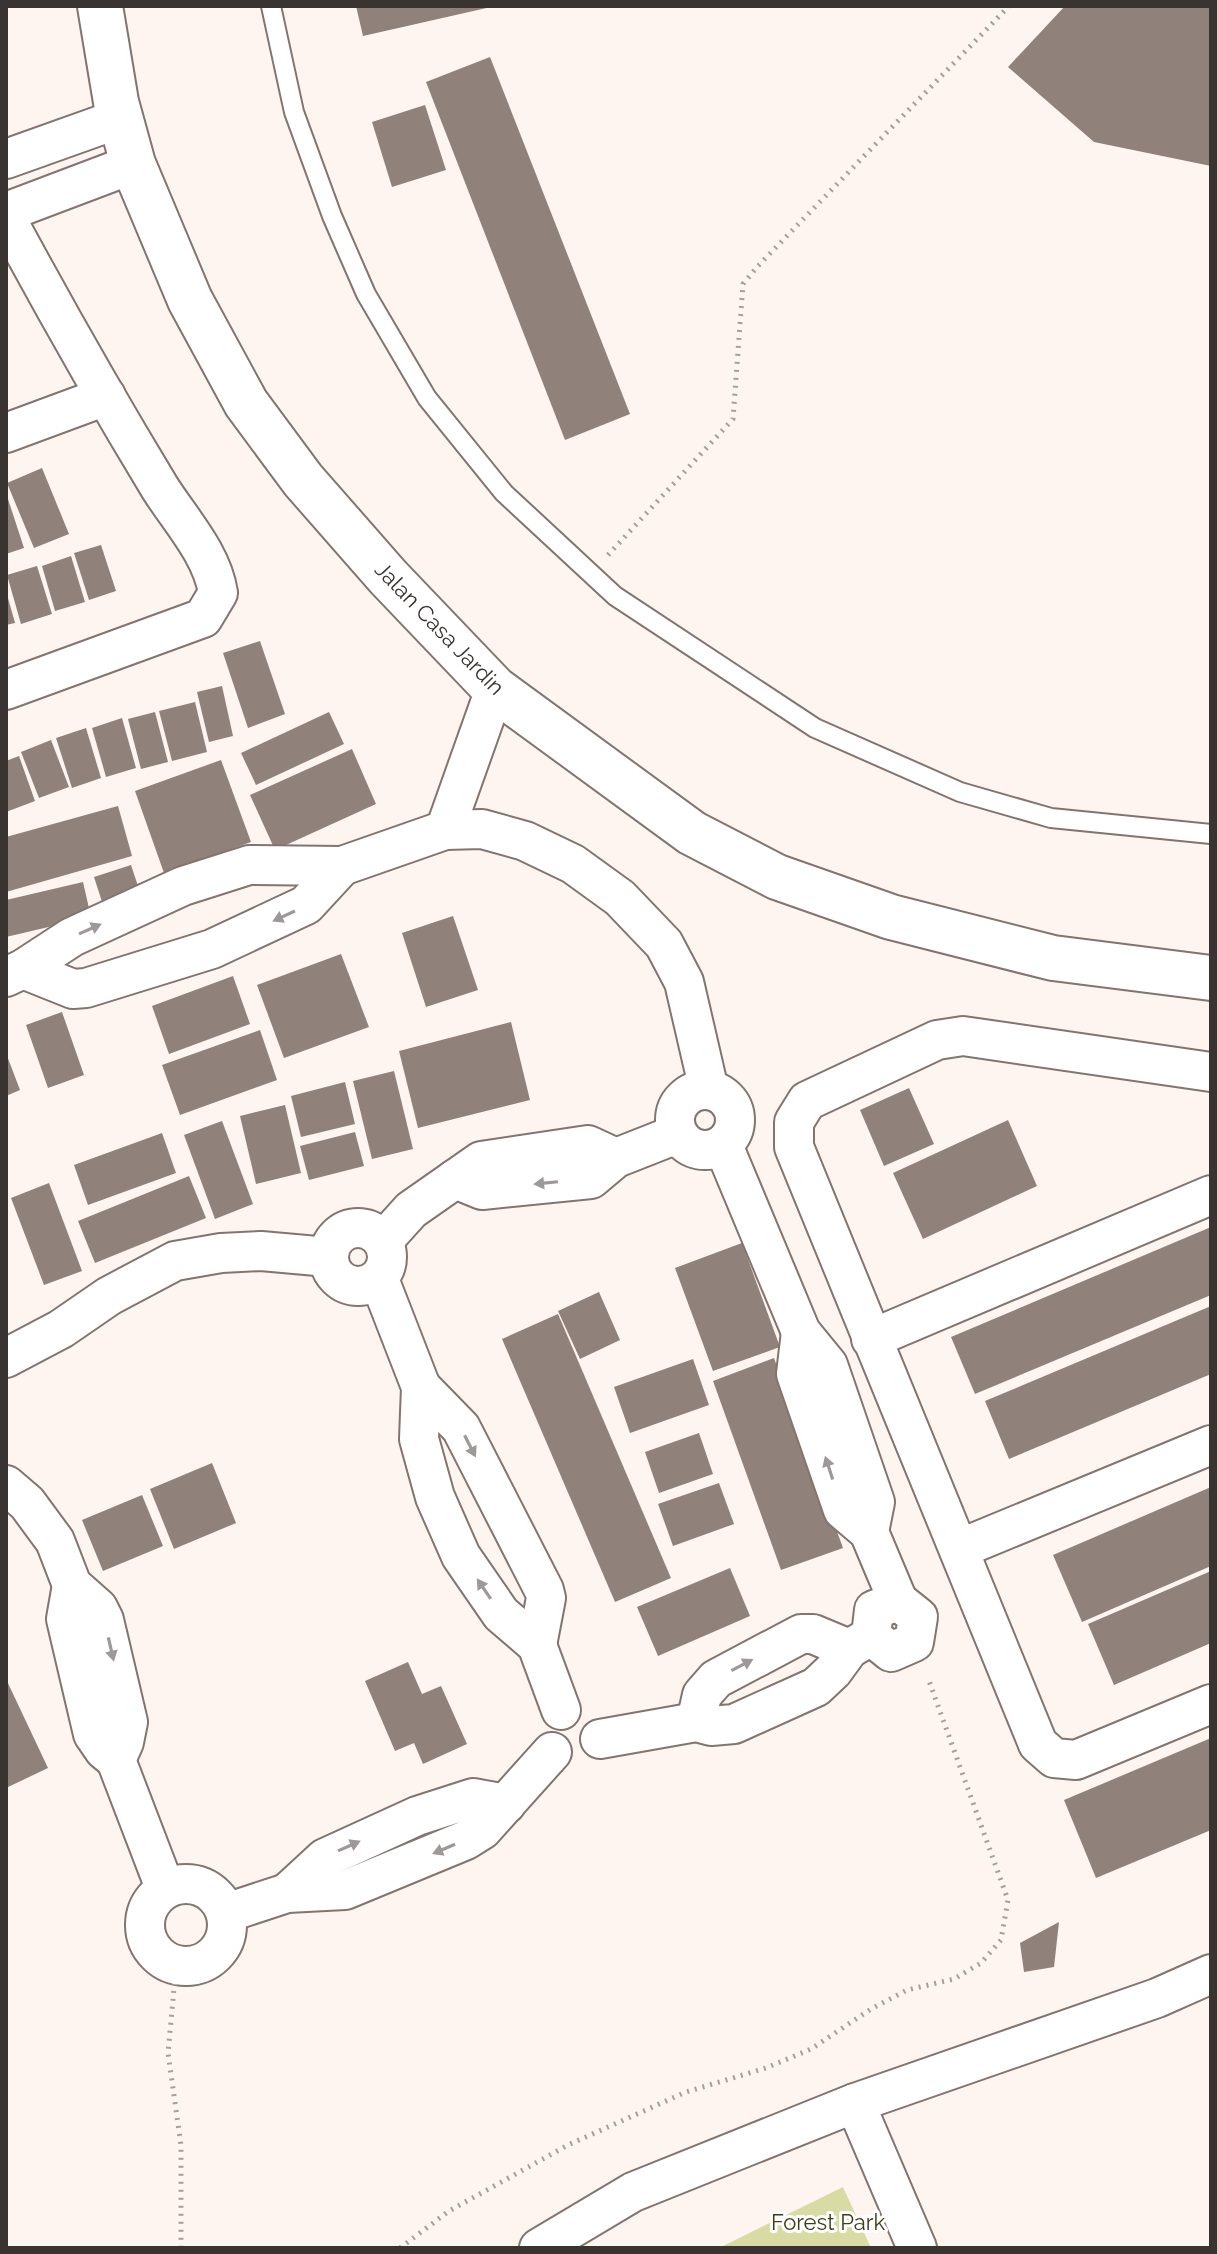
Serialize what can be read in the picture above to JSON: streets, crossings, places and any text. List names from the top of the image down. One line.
{"streets":{"street":["Jalan Casa Jardin"]},"parks":["Forest Park"]}
